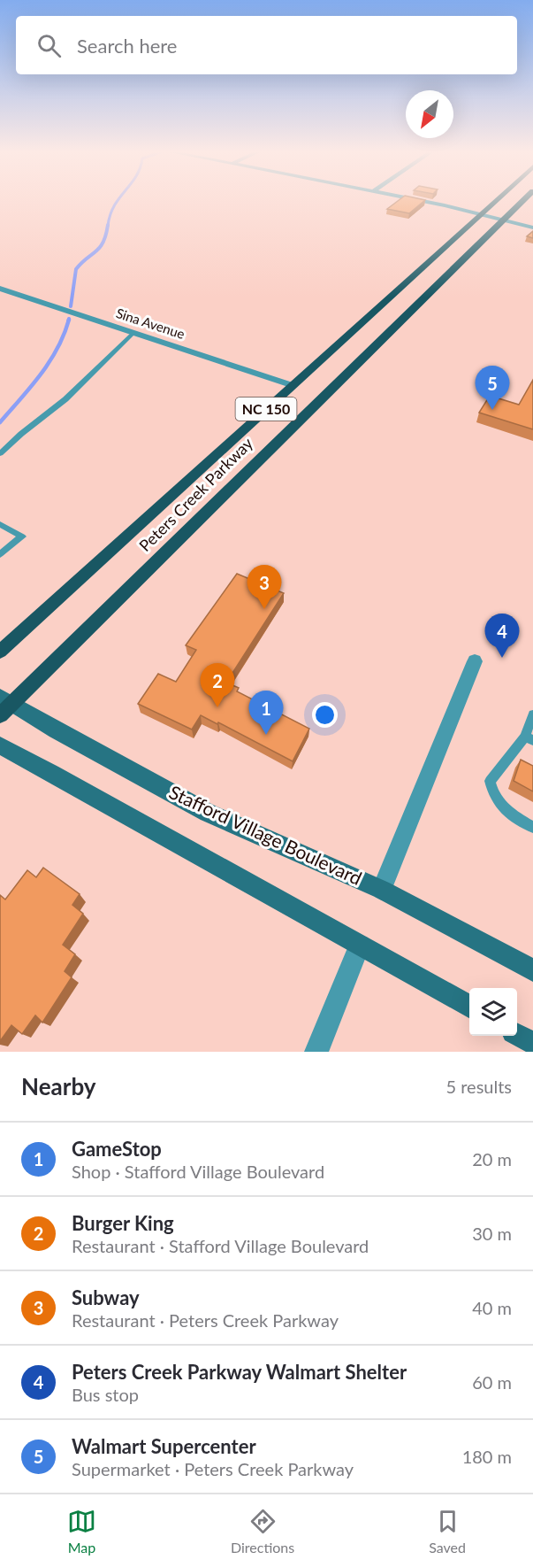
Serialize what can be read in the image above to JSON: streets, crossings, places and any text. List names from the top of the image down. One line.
{"streets":{"main road":["NC 150","Peters Creek Parkway","Stafford Village Boulevard"],"street":["Sina Avenue"]},"crossings":[["Sina Avenue","Peters Creek Parkway"],["Peters Creek Parkway","Stafford Village Boulevard"]],"north":"bottom left","page":{"search":"Search here","pins":["5","3","4","2","1"],"heading":["Nearby","5 results"],"list":[{"mark":"1","name":"GameStop","note":"Shop · Stafford Village Boulevard","value":"20 m"},{"mark":"2","name":"Burger King","note":"Restaurant · Stafford Village Boulevard","value":"30 m"},{"mark":"3","name":"Subway","note":"Restaurant · Peters Creek Parkway","value":"40 m"},{"mark":"4","name":"Peters Creek Parkway Walmart Shelter","note":"Bus stop","value":"60 m"},{"mark":"5","name":"Walmart Supercenter","note":"Supermarket · Peters Creek Parkway","value":"180 m"}],"nav":["Map","Directions","Saved"]}}
